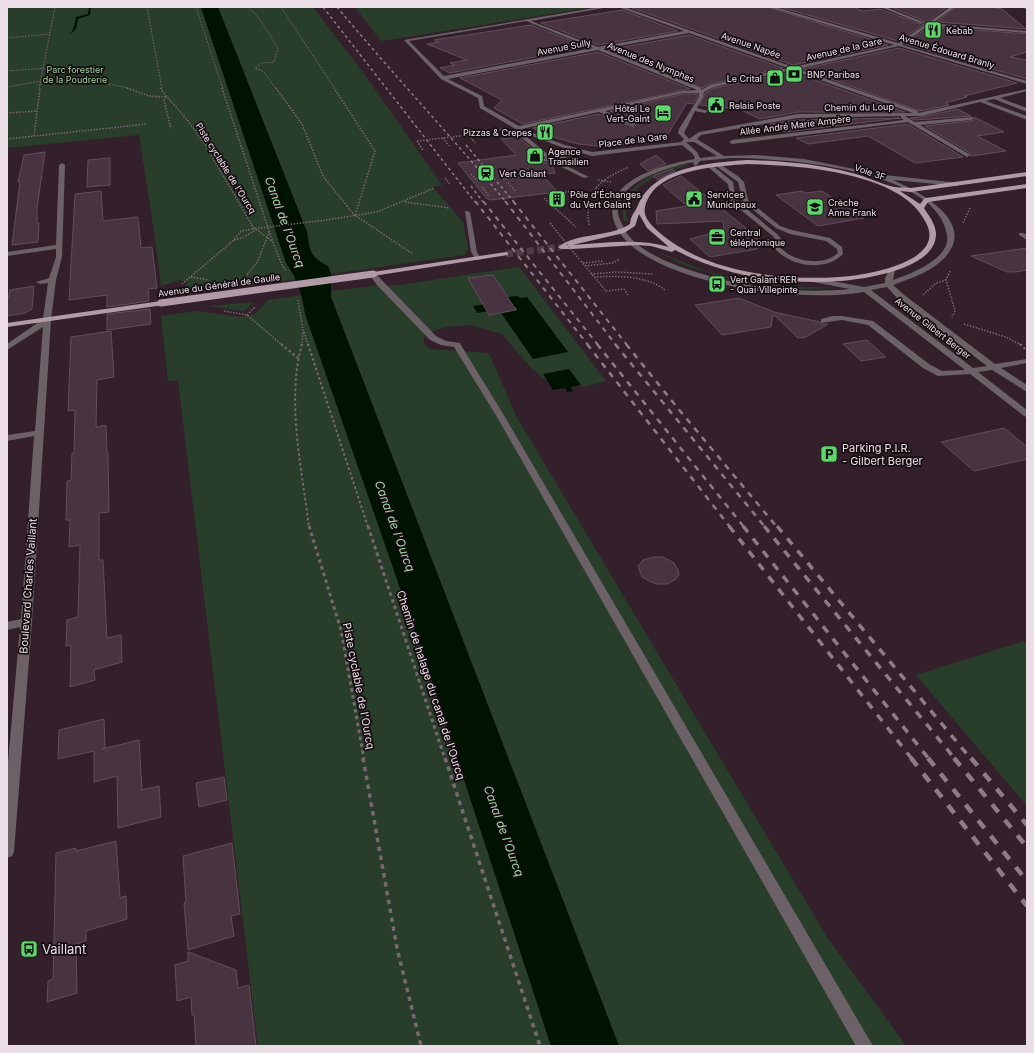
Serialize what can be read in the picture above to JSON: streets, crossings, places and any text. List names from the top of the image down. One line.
{"streets":{"main road":["Voie 3F","Avenue du Général de Gaulle"],"street":["Avenue Napée","Avenue Sully","Avenue de la Gare","Avenue Édouard Branly","Avenue des Nymphes","Chemin du Loup","Allée André Marie Ampère","Place de la Gare","Avenue Gilbert Berger","Boulevard Charles Vaillant"],"path":["Piste cyclable de l'Ourcq","Chemin de halage du canal de l'Ourcq"]},"crossings":[["Avenue Napée","Avenue Sully"],["Avenue Napée","Avenue de la Gare"],["Avenue Napée","Chemin du Loup"],["Avenue Sully","Avenue des Nymphes"],["Avenue de la Gare","Avenue Édouard Branly"],["Avenue de la Gare","Avenue des Nymphes"],["Avenue de la Gare","Place de la Gare"],["Chemin du Loup","Place de la Gare"],["Piste cyclable de l'Ourcq","Chemin de halage du canal de l'Ourcq"],["Voie 3F","Avenue Gilbert Berger"],["Avenue du Général de Gaulle","Boulevard Charles Vaillant"]],"water":["Canal de l'Ourcq"],"parks":["Parc forestier de la Poudrerie"],"places":{"restaurant":["Kebab","Pizzas & Crepes"],"bank":["BNP Paribas"],"shop":["Le Crital","Agence Transilien"],"public building":["Relais Poste","Services Municipaux"],"hotel":["Hôtel Le Vert-Galnt"],"station":["Vert Galant"],"building":["Pôle d'Échanges du Vert Galant"],"school or university":["Crèche Anne Frank"],"office":["Central téléphonique"],"bus stop":["Vert Galant RER - Quai Villepinte","Vaillant"],"parking":["Parking P.I.R. - Gilbert Berger"]}}
